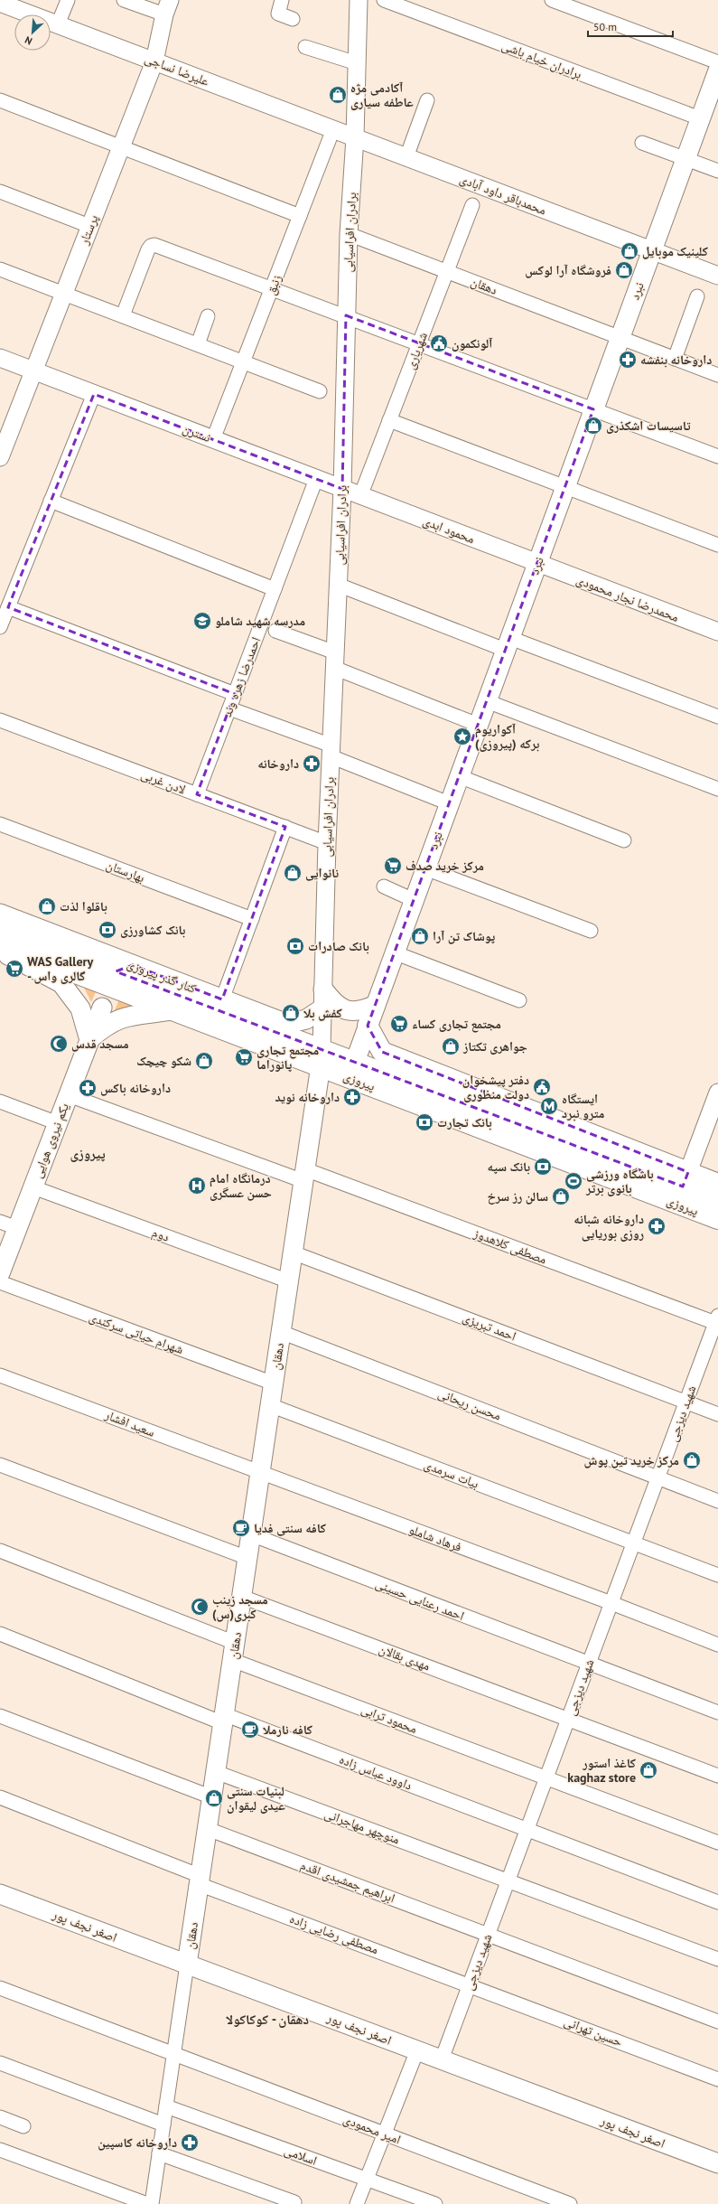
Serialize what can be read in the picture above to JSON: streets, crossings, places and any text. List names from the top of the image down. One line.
{"streets":{"main road":["دهقان","نبرد","کنار گذر پیروزی","پیروزی","یکم نیروی هوایی","اصغر نجف پور"],"street":["برادران خیام باشی","علیرضا نساجی","محمدباقر داود آبادی","پرستار","برادران افراسیابی","زنبق","شهریاری","نسترن","محمود ابدی","محمدرضا نجار محمودی","احمدرضا زهره وند","لادن غربی","بهارستان","دوم","مصطفی کلاهدوز","احمد تبریزی","شهرام حیاتی سرکندی","محسن ریحانی","شهید دیزجی","سعید افشار","بیات سرمدی","فرهاد شاملو","احمد رعنایی حسینی","مهدی بقالان","محمود ترابی","داوود عباس زاده","منوچهر مهاجرانی","ابراهیم جمشیدی اقدم","مصطفی رضایی زاده","حسین تهرانی","امیر محمودی","اسلامی"]},"crossings":[["برادران خیام باشی","نبرد"],["علیرضا نساجی","محمدباقر داود آبادی"],["علیرضا نساجی","پرستار"],["علیرضا نساجی","برادران افراسیابی"],["علیرضا نساجی","زنبق"],["محمدباقر داود آبادی","برادران افراسیابی"],["محمدباقر داود آبادی","نبرد"],["پرستار","نسترن"],["برادران افراسیابی","دهقان"],["برادران افراسیابی","نسترن"],["برادران افراسیابی","لادن غربی"],["برادران افراسیابی","کنار گذر پیروزی"],["برادران افراسیابی","پیروزی"],["زنبق","نسترن"],["دهقان","نبرد"],["دهقان","شهریاری"],["دهقان","پیروزی"],["دهقان","دوم"],["دهقان","مصطفی کلاهدوز"],["دهقان","احمد تبریزی"],["دهقان","شهرام حیاتی سرکندی"],["دهقان","محسن ریحانی"],["دهقان","سعید افشار"],["دهقان","بیات سرمدی"],["دهقان","فرهاد شاملو"],["دهقان","احمد رعنایی حسینی"],["دهقان","مهدی بقالان"],["دهقان","محمود ترابی"],["دهقان","داوود عباس زاده"],["دهقان","منوچهر مهاجرانی"],["دهقان","ابراهیم جمشیدی اقدم"],["دهقان","اصغر نجف پور"],["دهقان","مصطفی رضایی زاده"],["دهقان","امیر محمودی"],["دهقان","اسلامی"],["نبرد","محمود ابدی"],["نبرد","محمدرضا نجار محمودی"],["نبرد","پیروزی"],["شهریاری","نسترن"],["شهریاری","محمود ابدی"],["نسترن","محمود ابدی"],["نسترن","احمدرضا زهره وند"],["محمود ابدی","محمدرضا نجار محمودی"],["احمدرضا زهره وند","لادن غربی"],["کنار گذر پیروزی","پیروزی"],["یکم نیروی هوایی","دوم"],["یکم نیروی هوایی","مصطفی کلاهدوز"],["مصطفی کلاهدوز","شهید دیزجی"],["احمد تبریزی","شهید دیزجی"],["محسن ریحانی","شهید دیزجی"],["شهید دیزجی","بیات سرمدی"],["شهید دیزجی","فرهاد شاملو"],["شهید دیزجی","احمد رعنایی حسینی"],["شهید دیزجی","مهدی بقالان"],["شهید دیزجی","محمود ترابی"],["شهید دیزجی","داوود عباس زاده"],["شهید دیزجی","منوچهر مهاجرانی"],["شهید دیزجی","ابراهیم جمشیدی اقدم"],["شهید دیزجی","اصغر نجف پور"],["شهید دیزجی","مصطفی رضایی زاده"],["شهید دیزجی","حسین تهرانی"],["سعید افشار","فرهاد شاملو"],["مصطفی رضایی زاده","حسین تهرانی"]],"districts":["پیروزی","دهقان - کوکاکولا"],"places":{"shop":["آکادمی مژه عاطفه سیاری","کلینیک موبایل","فروشگاه آرا لوکس","تاسیسات اشکذری","نانوایی","باقلوا لذت","پوشاک تن آرا","کفش بلا","جواهری تکتاز","شکو چیچک","سالن رز سرخ","مرکز خرید تین پوش","کاغذ استور kaghaz store","لبنیات سنتی عیدی لیقوان"],"public building":["آلونکمون","دفتر پیشخوان دولت‌ منظوری"],"pharmacy":["داروخانه بنفشه","داروخانه","داروخانه باکس","داروخانه نوید","داروخانه شبانه روزی بوریایی","داروخانه کاسپین"],"school or university":["مدرسه شهید شاملو"],"place":["آکواریوم برکه (پیروزی)"],"supermarket":["مرکز خرید صدف","WAS Gallery - گالری واس","مجتمع تجاری کساء","مجتمع تجاری پانوراما"],"bank":["بانک کشاورزی","بانک صادرات","بانک تجارت","بانک سپه"],"mosque":["مسجد قدس","مسجد زینب کبری(س)"],"metro station":["ایستگاه مترو نبرد"],"sports":["باشگاه ورزشی بانوی برتر"],"hospital":["درمانگاه امام حسن عسگری"],"cafe":["کافه سنتی فدیا","کافه نارملا"]},"scale_bar":"50 m","north":"bottom left"}
